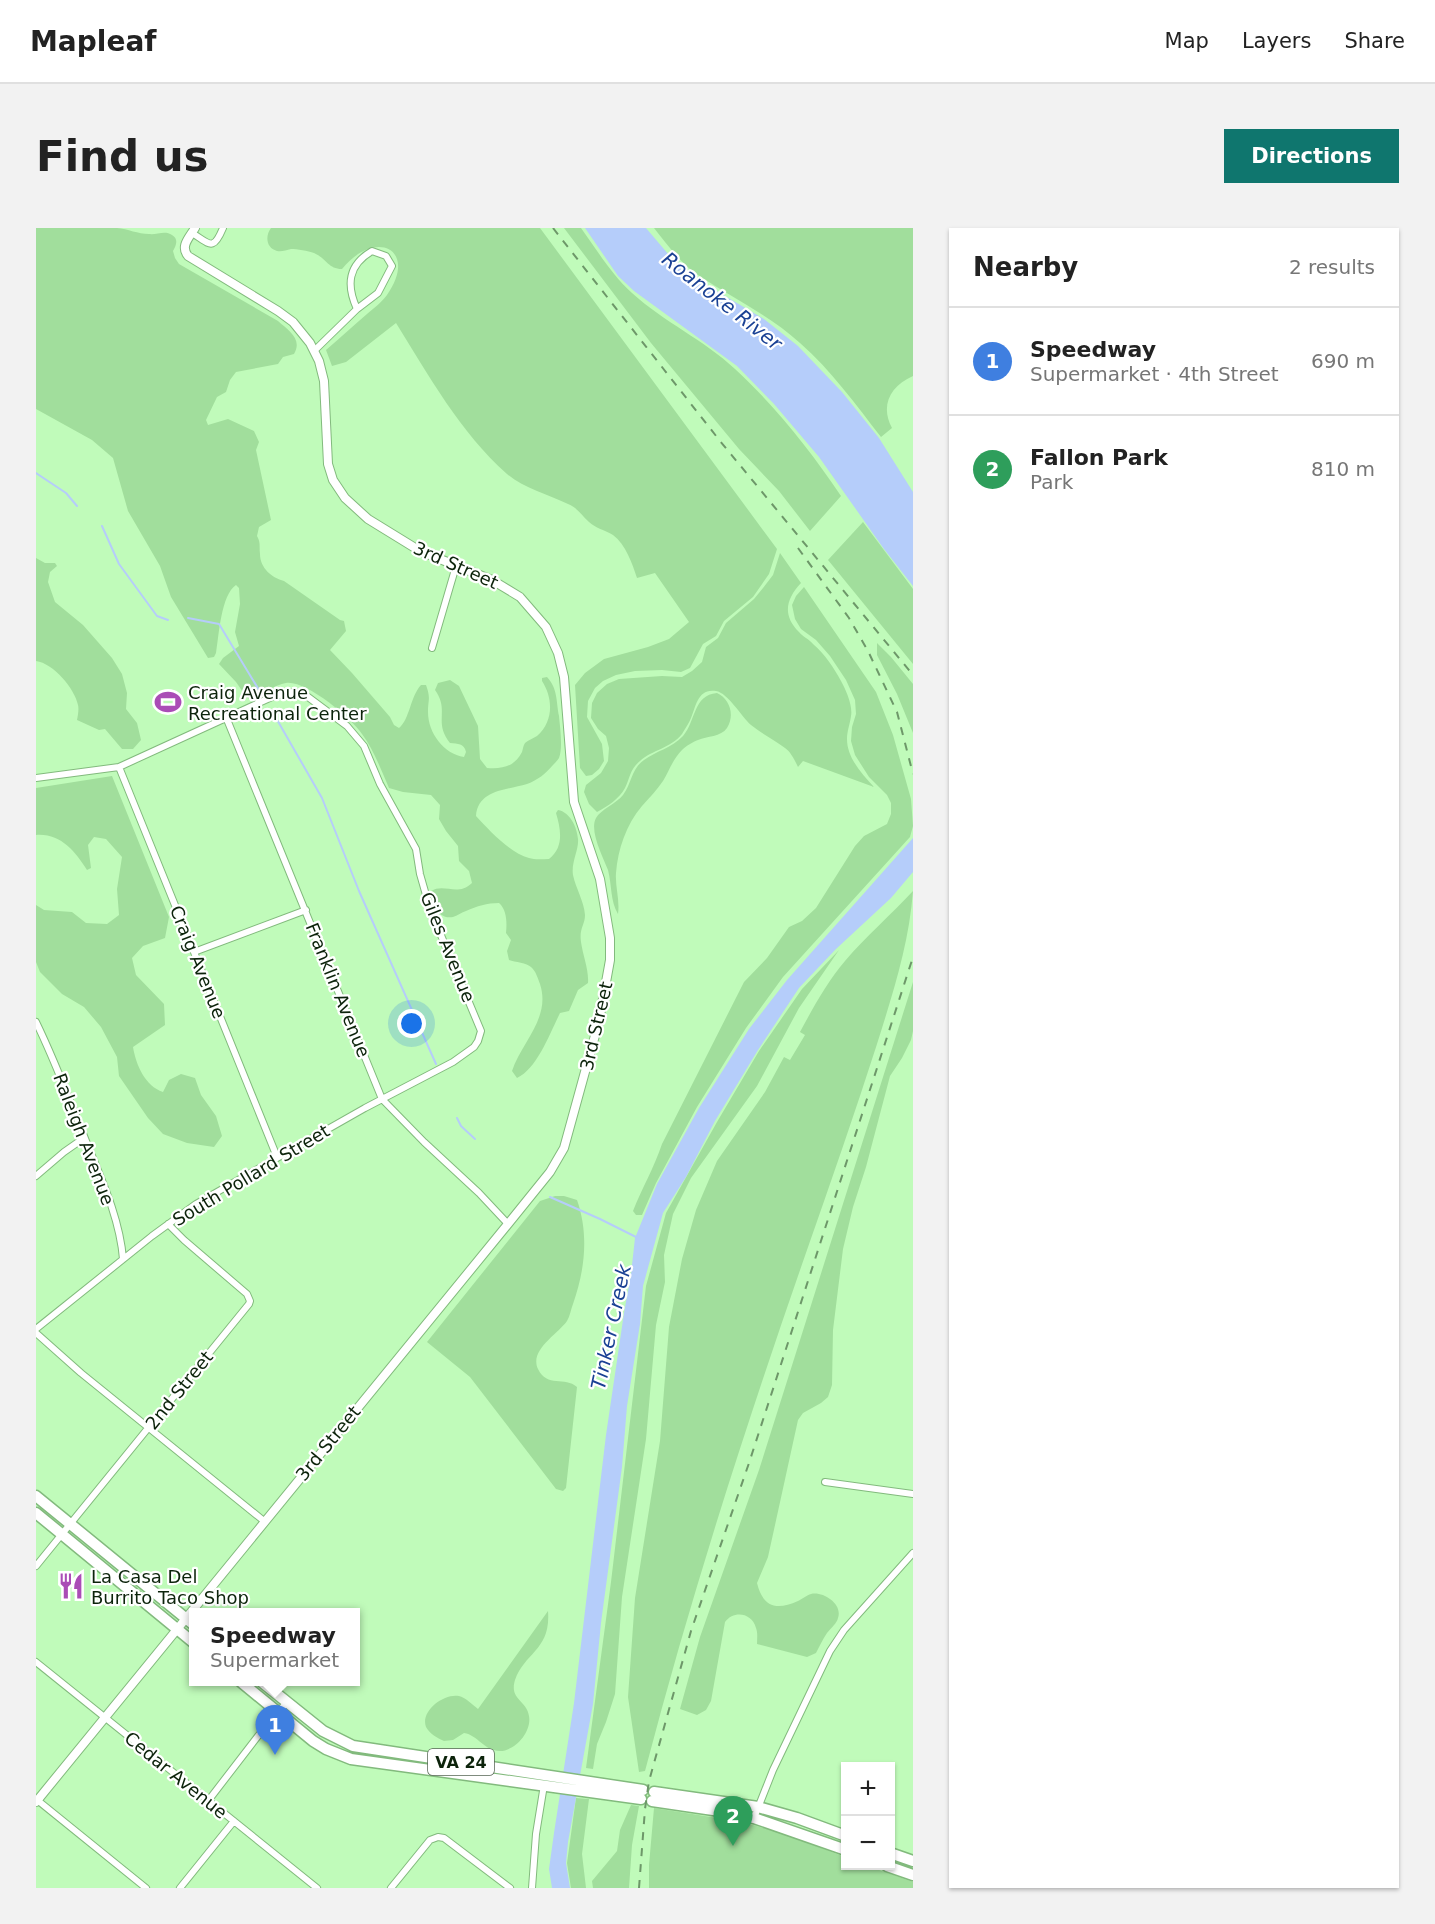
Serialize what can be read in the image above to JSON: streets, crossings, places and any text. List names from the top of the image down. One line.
{"streets":{"main road":["VA 24"],"street":["3rd Street","Giles Avenue","Craig Avenue","Franklin Avenue","Raleigh Avenue","South Pollard Street","2nd Street","Cedar Avenue"]},"crossings":[["3rd Street","Franklin Avenue"],["3rd Street","Cedar Avenue"],["Giles Avenue","Franklin Avenue"],["Giles Avenue","South Pollard Street"],["Craig Avenue","South Pollard Street"],["Franklin Avenue","South Pollard Street"],["Raleigh Avenue","South Pollard Street"],["South Pollard Street","2nd Street"]],"water":["Roanoke River","Tinker Creek"],"places":{"sports":["Craig Avenue Recreational Center"],"restaurant":["La Casa Del Burrito Taco Shop"]},"page":{"header":"Mapleaf","nav":["Map","Layers","Share"],"buttons":"Directions","title":"Find us","heading":["Nearby","2 results"],"list":[{"mark":"1","name":"Speedway","note":"Supermarket · 4th Street","value":"690 m"},{"mark":"2","name":"Fallon Park","note":"Park","value":"810 m"}],"popup":["Speedway","Supermarket"],"pins":["1","2"],"map_buttons":["+","−"]}}
